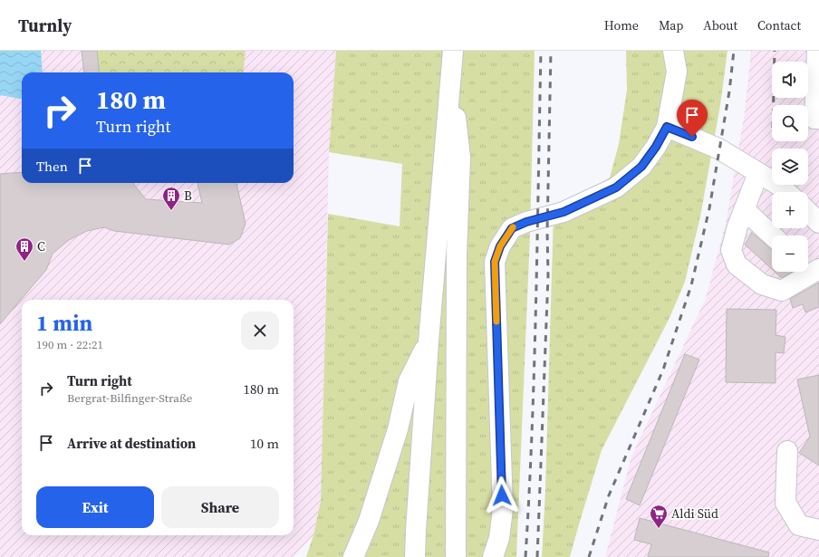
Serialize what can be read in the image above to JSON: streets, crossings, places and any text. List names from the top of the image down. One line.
{"places":{"building":["B","C"],"supermarket":["Aldi Süd"]},"page":{"header":"Turnly","nav":["Home","Map","About","Contact"],"map_buttons":["+","−"],"turn":["180 m","Turn right"],"then":"Then","heading":["1 min","190 m · 22:21"],"list":[{"name":"Turn right","note":"Bergrat-Bilfinger-Straße","value":"180 m"},{"name":"Arrive at destination","value":"10 m"}],"buttons":["Exit","Share"]}}
